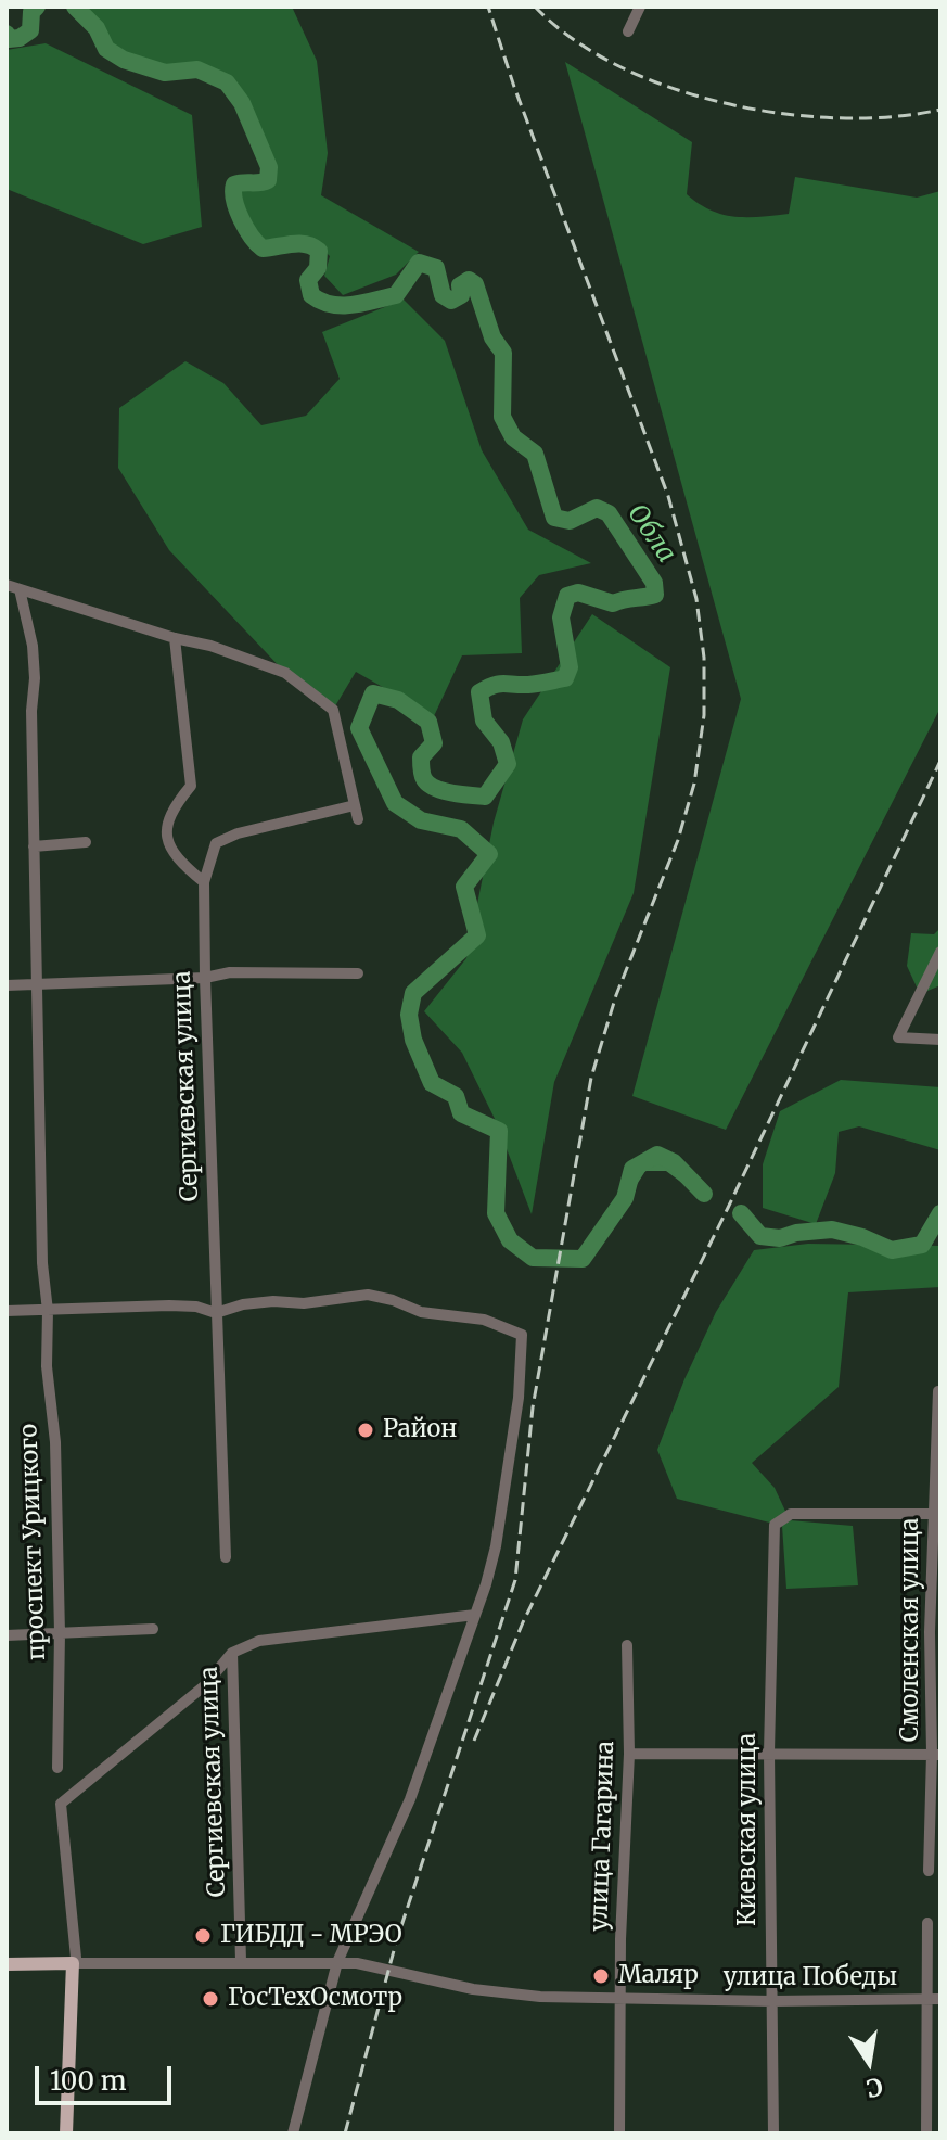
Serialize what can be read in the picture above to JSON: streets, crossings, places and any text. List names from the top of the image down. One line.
{"streets":{"main road":["улица Победы"],"street":["Сергиевская улица","проспект Урицкого","Смоленская улица","Киевская улица","улица Гагарина"]},"crossings":[["Сергиевская улица","улица Победы"],["Смоленская улица","Киевская улица"],["Киевская улица","улица Победы"],["улица Гагарина","улица Победы"]],"water":["Обла"],"places":["Район","ГИБДД - МРЭО","Маляр","ГосТехОсмотр"],"scale_bar":"100 m","north":"bottom"}
